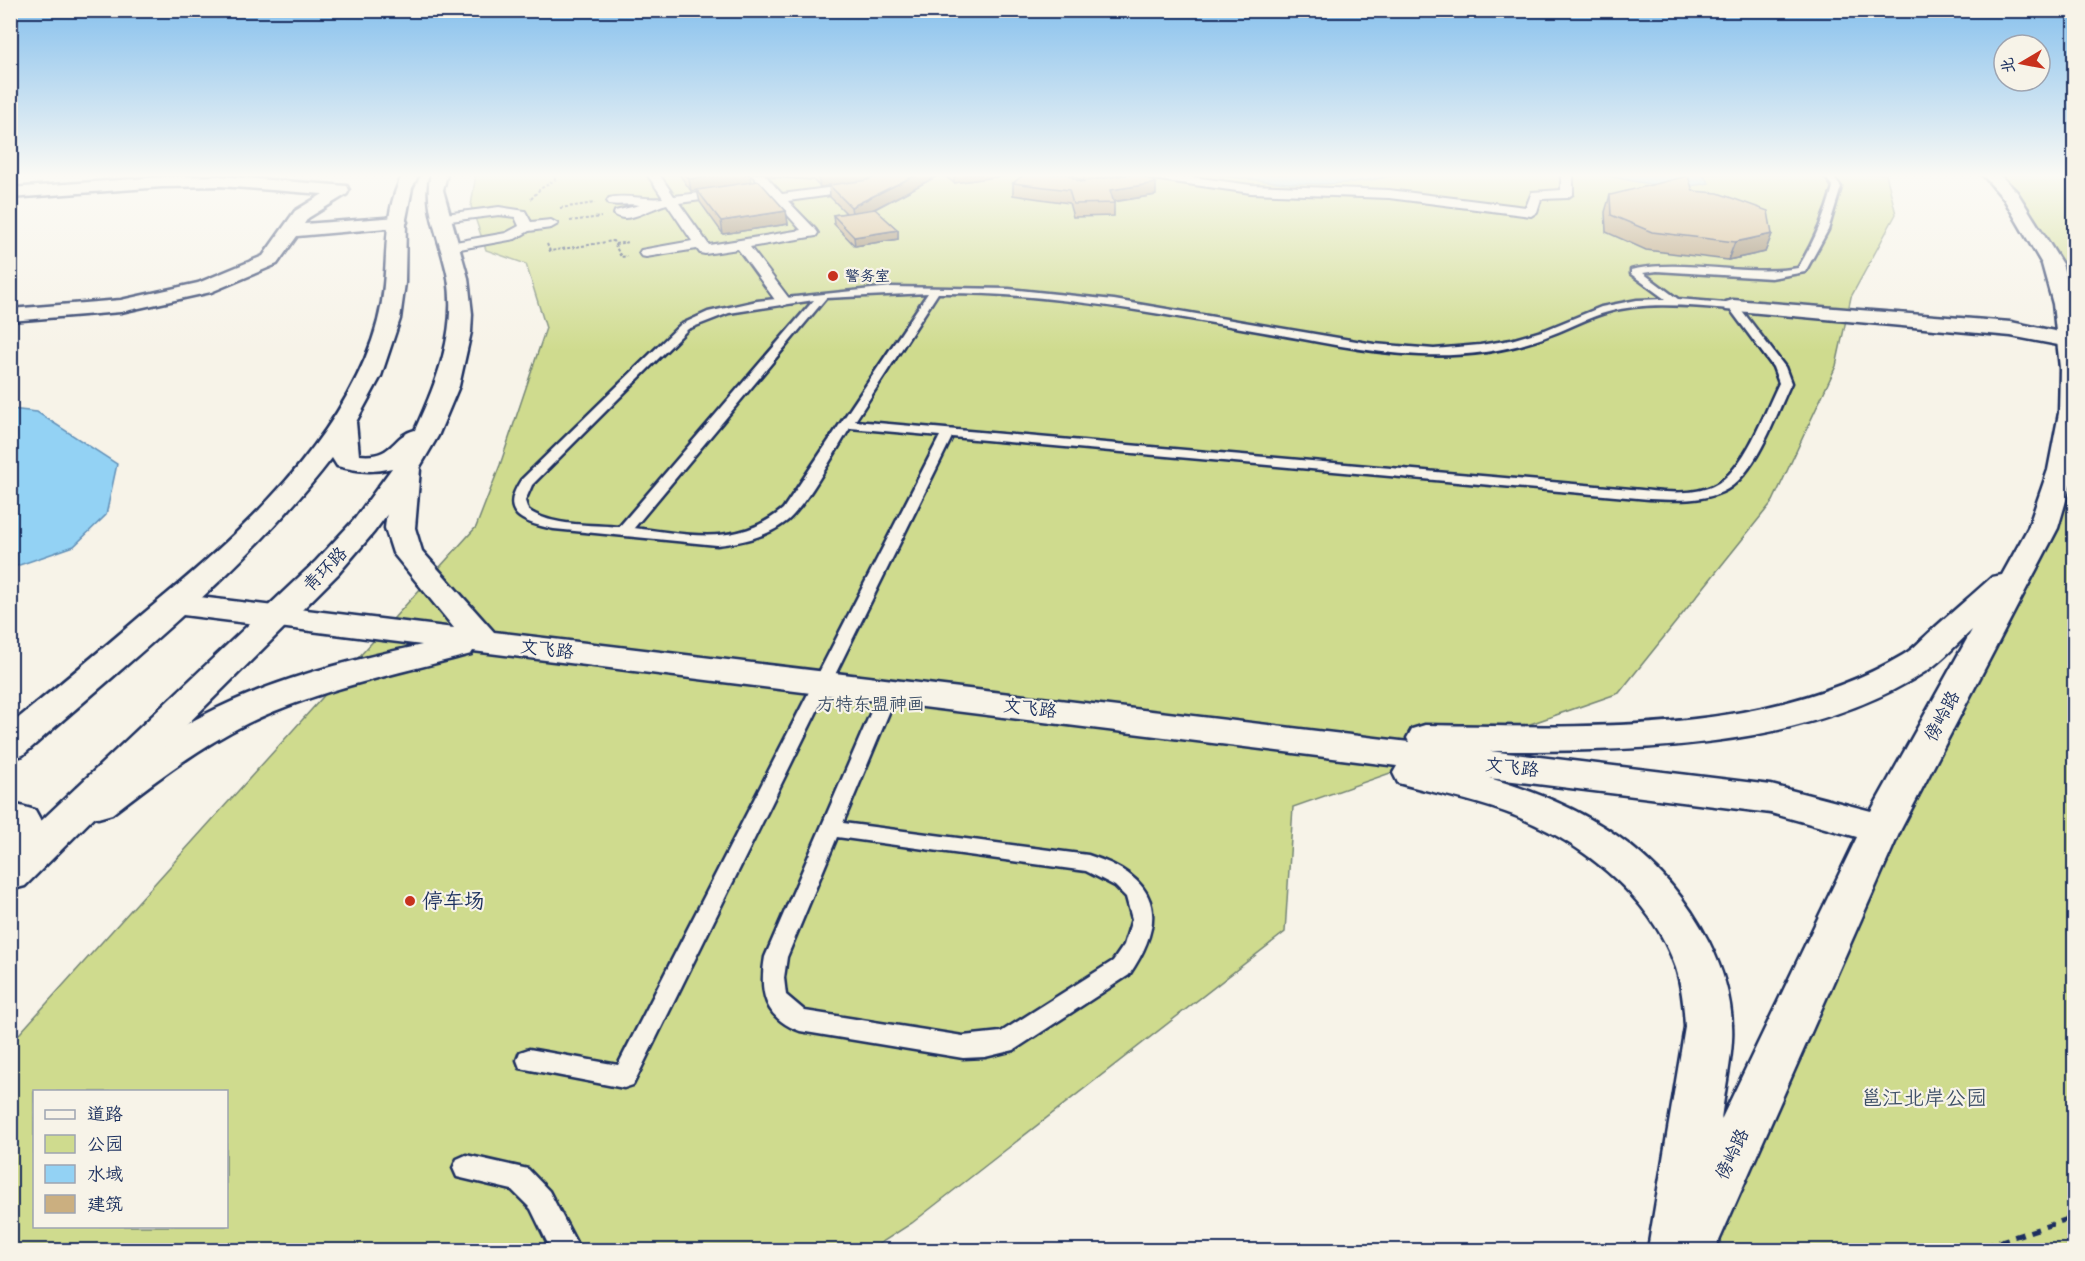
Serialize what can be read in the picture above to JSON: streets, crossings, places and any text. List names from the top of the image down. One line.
{"streets":{"street":["青环路","文飞路","傍岭路"]},"crossings":[["青环路","文飞路"],["文飞路","傍岭路"]],"parks":["方特东盟神画","邕江北岸公园"],"places":["警务室","停车场"],"legend":["道路","公园","水域","建筑"],"north":"left"}
